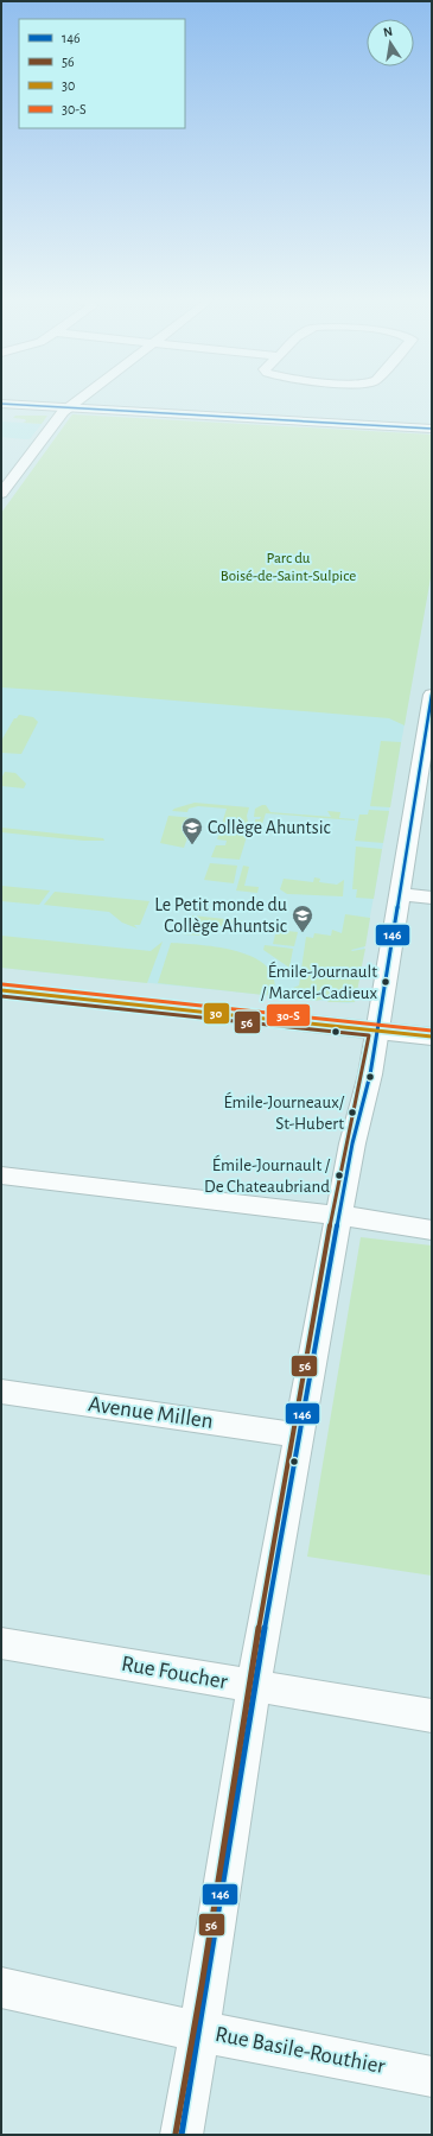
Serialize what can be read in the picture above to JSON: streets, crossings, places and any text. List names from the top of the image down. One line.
{"streets":{"street":["Avenue Millen","Rue Foucher","Rue Basile-Routhier"]},"parks":["Parc du Boisé-de-Saint-Sulpice"],"places":{"school or university":["Collège Ahuntsic","Le Petit monde du Collège Ahuntsic"],"other":["Émile-Journault / Marcel-Cadieux","Émile-Journeaux/ St-Hubert","Émile-Journault / De Chateaubriand"]},"lines":["transit line 146","transit line 30-S","transit line 30","transit line 56"],"legend":["146","56","30","30-S"],"north":"top"}
